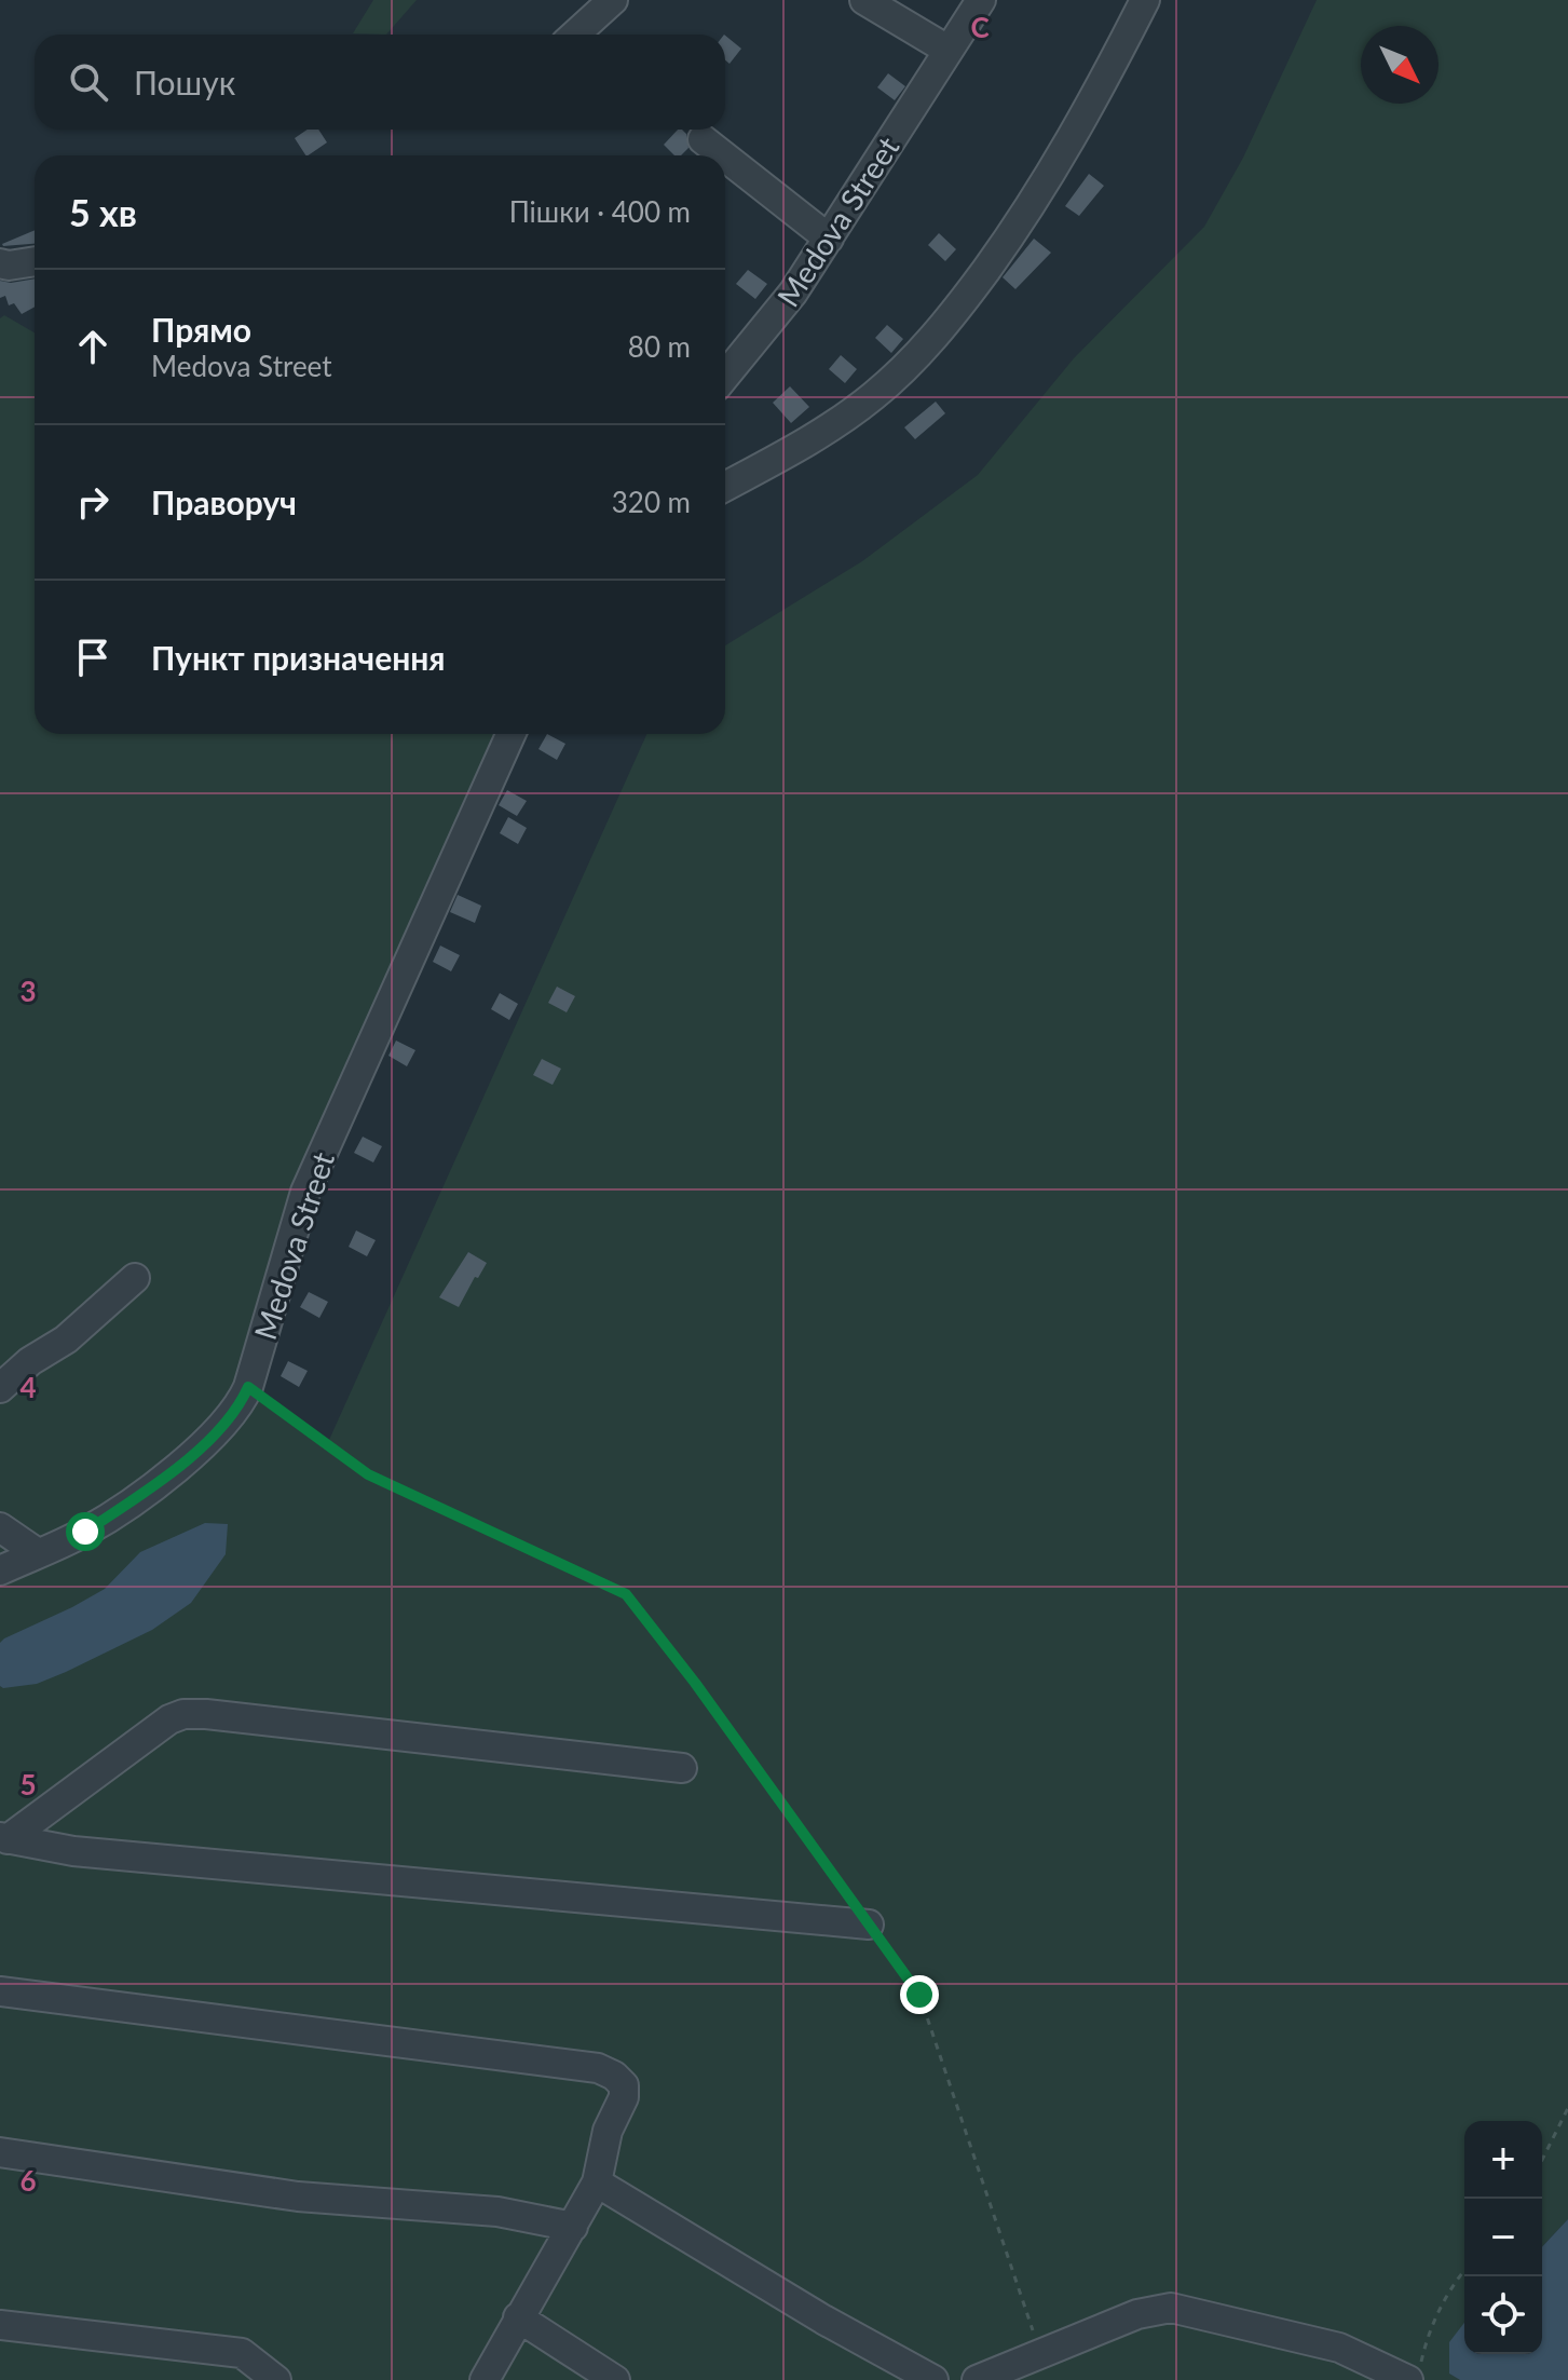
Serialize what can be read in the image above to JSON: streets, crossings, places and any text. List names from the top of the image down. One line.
{"streets":{"street":["Medova Street"]},"north":"bottom right","page":{"search":"Пошук","heading":["5 хв","Пішки · 400 m"],"list":[["Прямо","Medova Street","80 m"],["Праворуч","320 m"],"Пункт призначення"],"map_buttons":["+","−"]},"grid":{"columns":["C"],"rows":["3","4","5","6"]}}
